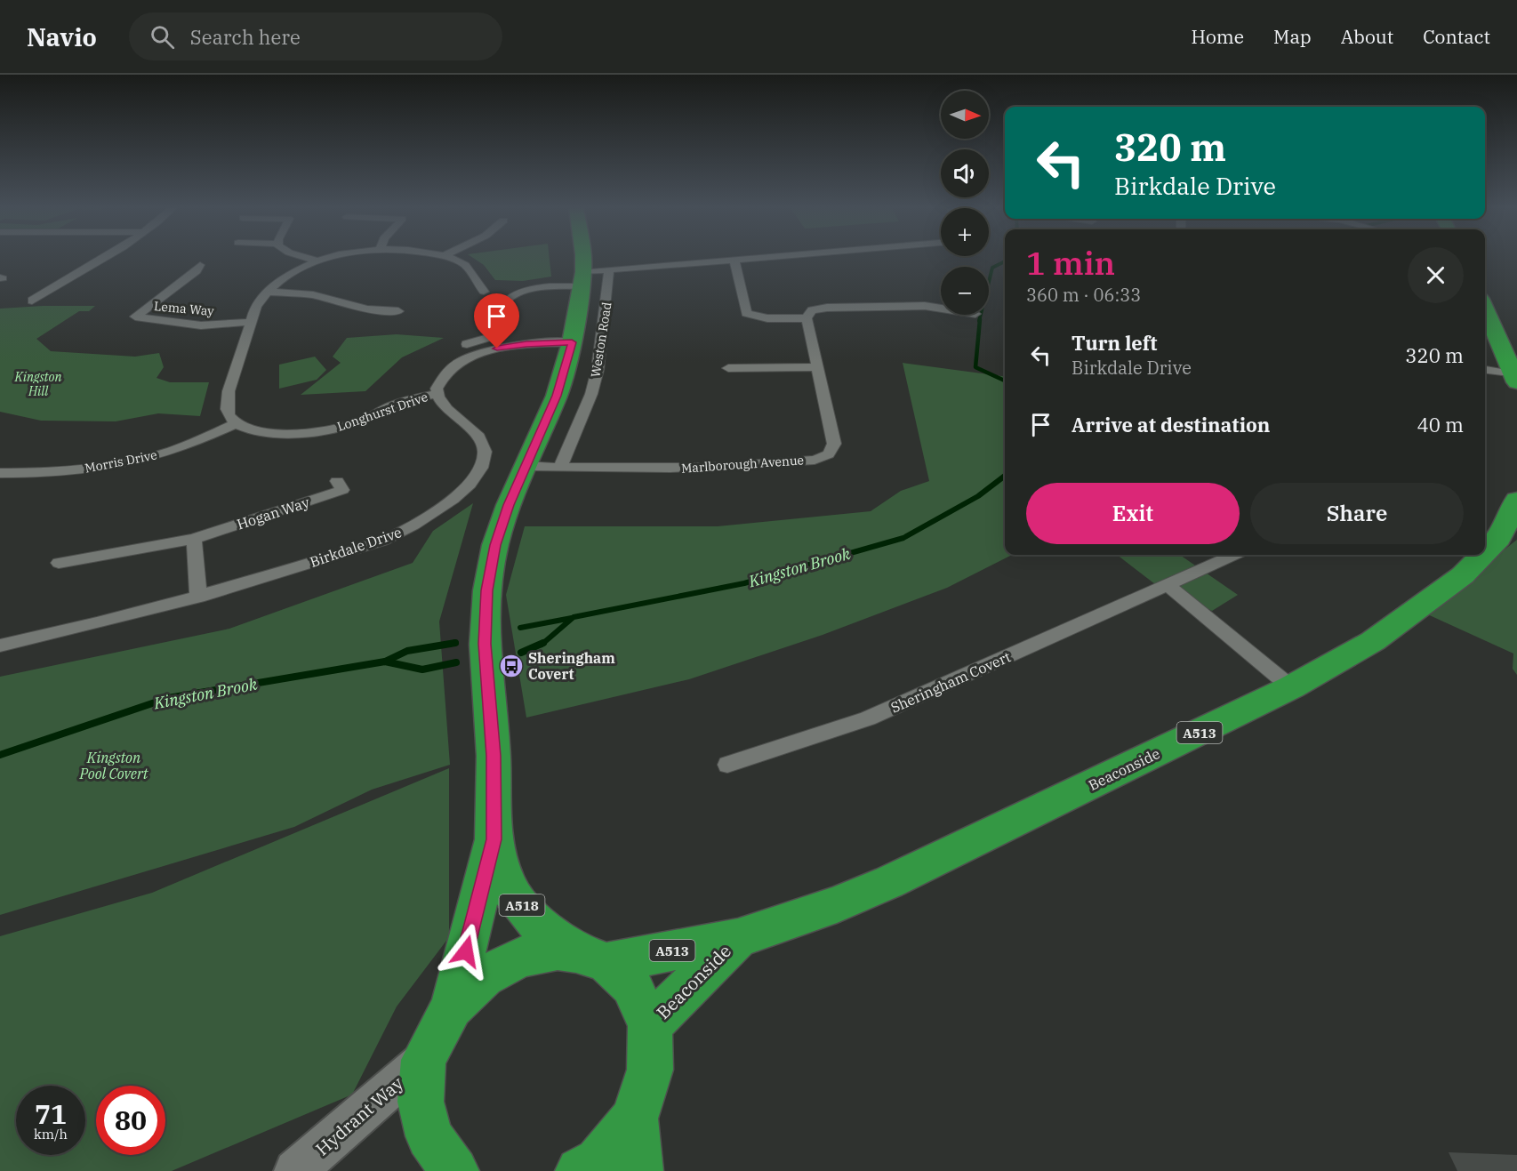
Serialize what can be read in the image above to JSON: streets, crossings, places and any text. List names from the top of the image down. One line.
{"streets":{"highway":["Weston Road","A513","Beaconside","A518"],"street":["Lema Way","Longhurst Drive","Morris Drive","Marlborough Avenue","Hogan Way","Birkdale Drive","Sheringham Covert","Hydrant Way"]},"crossings":[["Weston Road","Marlborough Avenue"],["Weston Road","Beaconside"],["Longhurst Drive","Morris Drive"],["Longhurst Drive","Birkdale Drive"]],"water":["Kingston Brook"],"parks":["Kingston Hill","Kingston Pool Covert"],"places":{"bus stop":["Sheringham Covert"]},"north":"right","page":{"header":"Navio","search":"Search here","nav":["Home","Map","About","Contact"],"map_buttons":["+","−"],"turn":["320 m","Birkdale Drive"],"heading":["1 min","360 m · 06:33"],"list":[{"name":"Turn left","note":"Birkdale Drive","value":"320 m"},{"name":"Arrive at destination","value":"40 m"}],"buttons":["Exit","Share"],"speed":"71 km/h","limit":"80"}}
